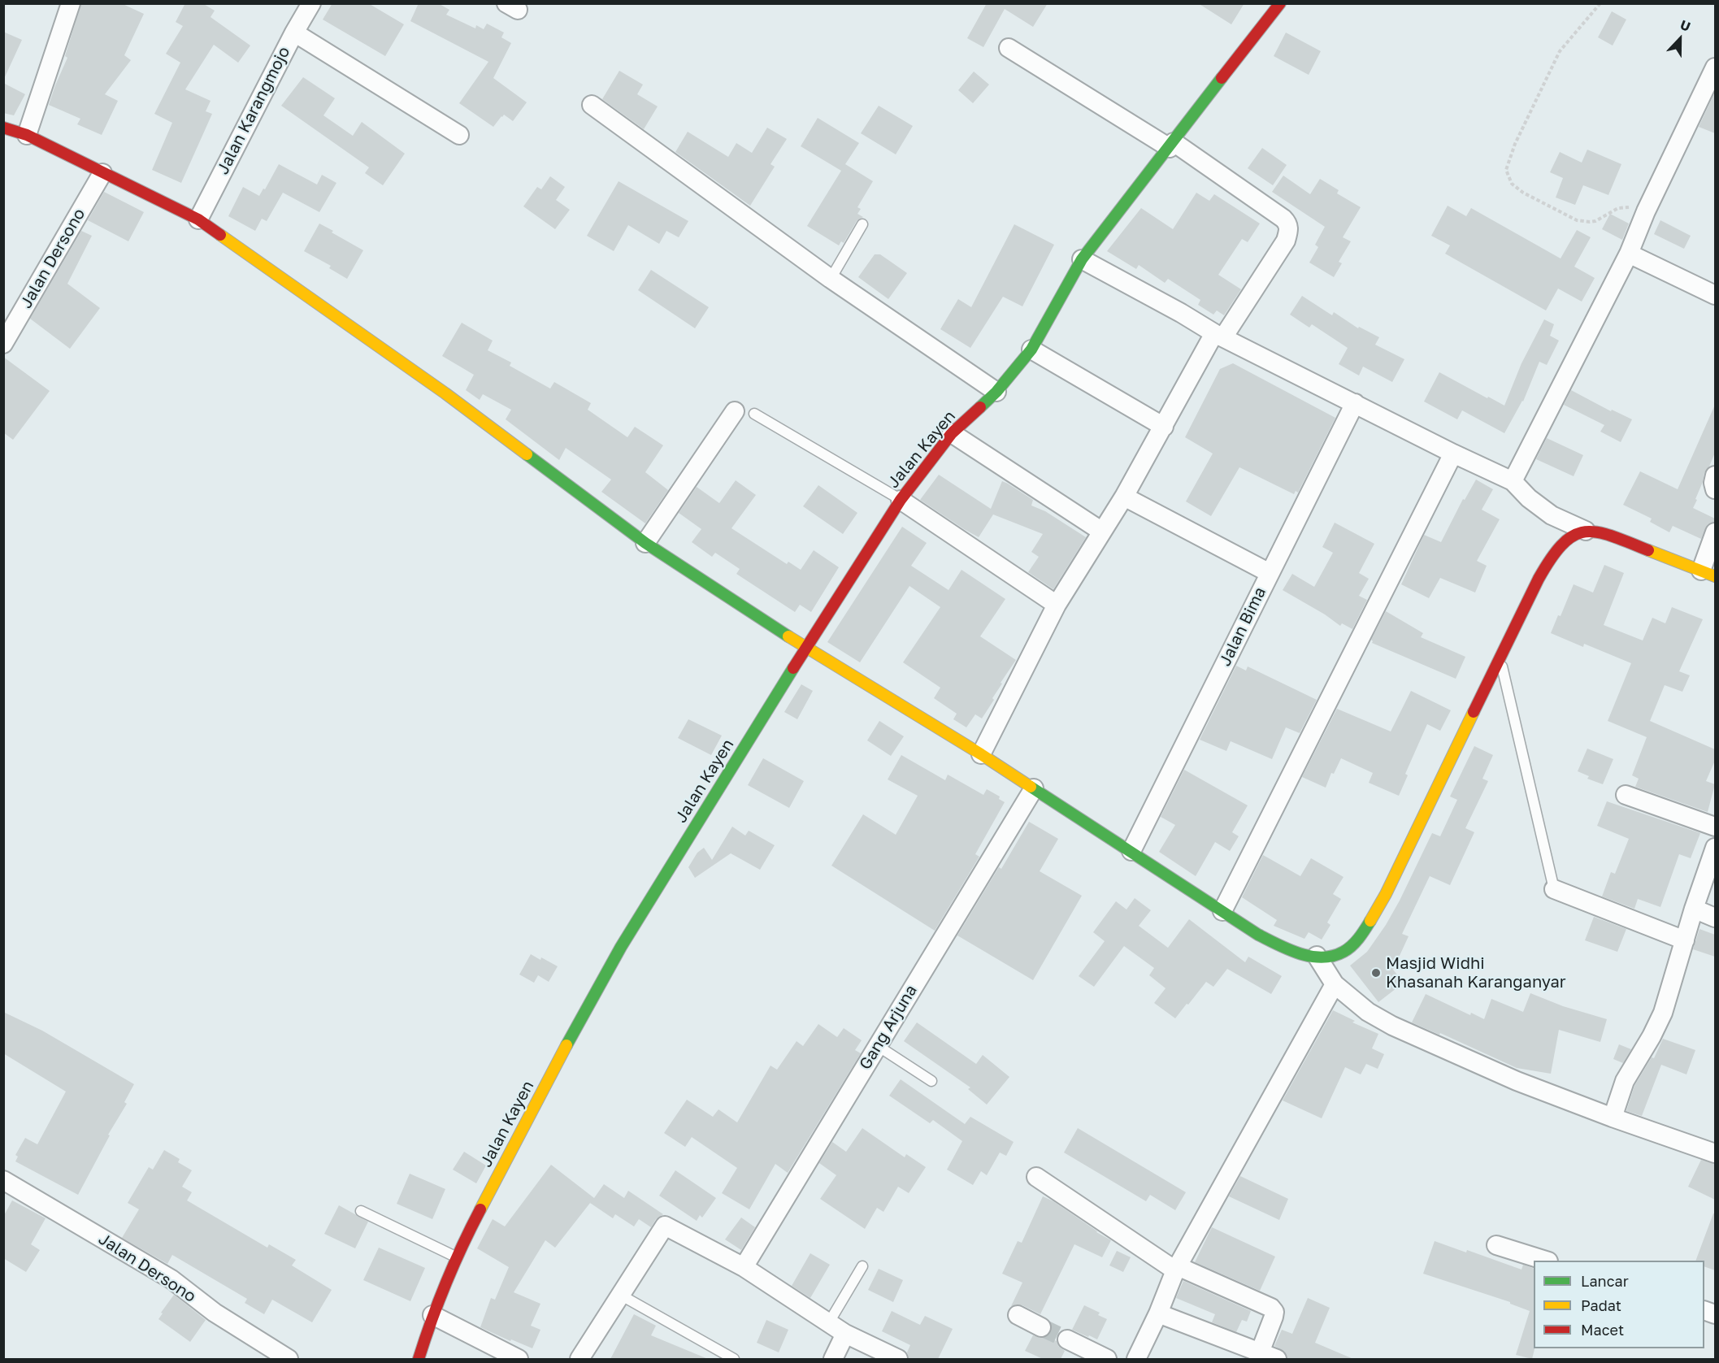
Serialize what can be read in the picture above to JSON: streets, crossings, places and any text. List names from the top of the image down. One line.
{"streets":{"main road":["Jalan Kayen"],"street":["Jalan Karangmojo","Jalan Dersono","Jalan Bima","Gang Arjuna"]},"places":["Masjid Widhi Khasanah Karanganyar"],"legend":["Lancar","Padat","Macet"],"north":"top"}
